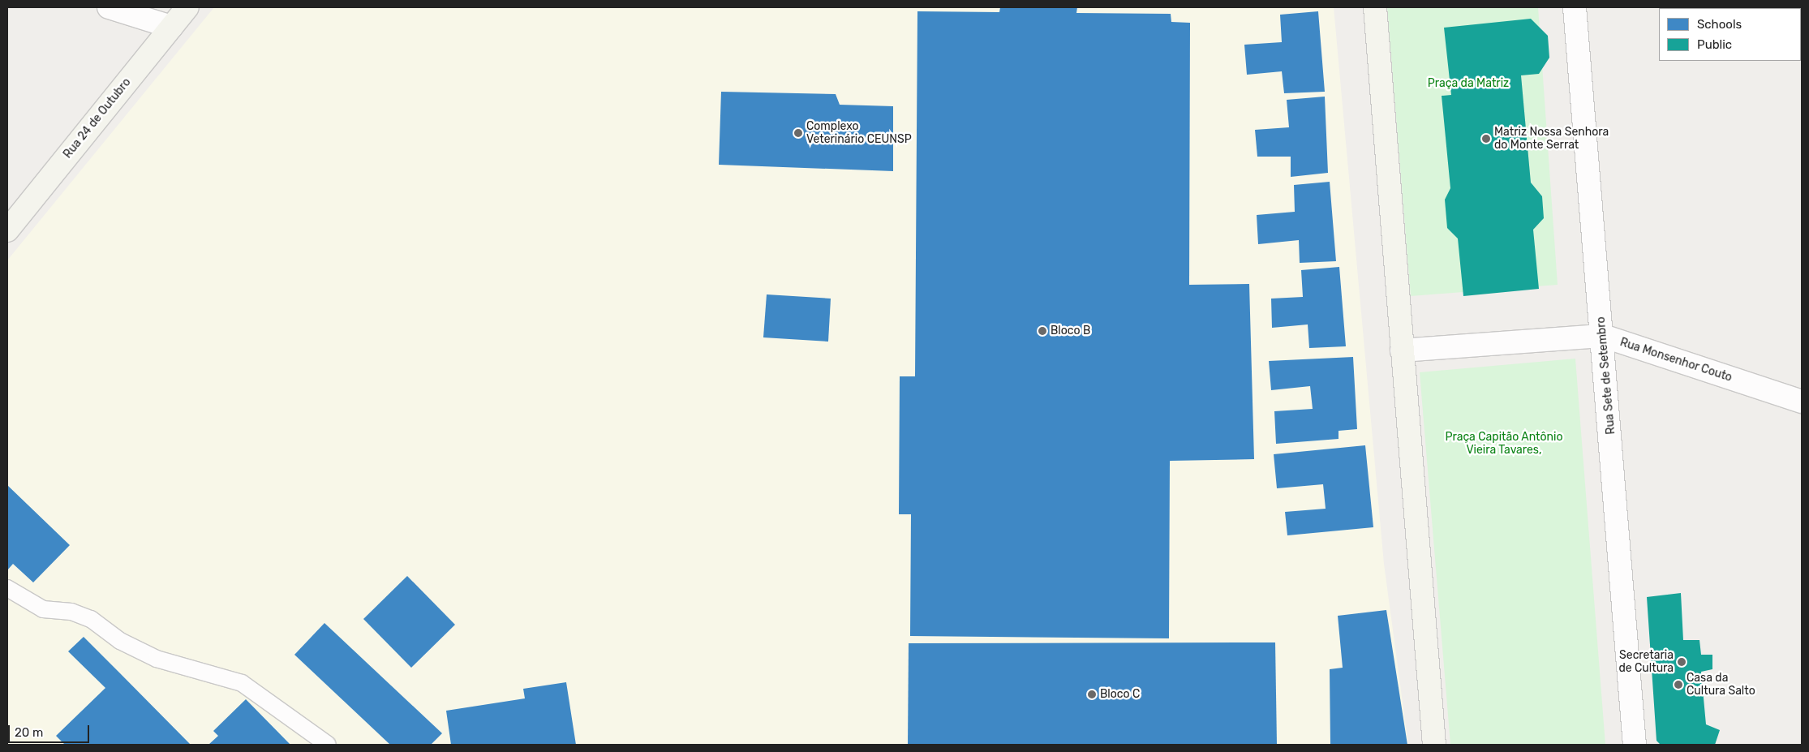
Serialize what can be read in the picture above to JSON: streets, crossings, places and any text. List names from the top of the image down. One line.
{"streets":{"street":["Rua 24 de Outubro","Rua Monsenhor Couto","Rua Sete de Setembro"]},"crossings":[["Rua Monsenhor Couto","Rua Sete de Setembro"]],"parks":["Praça da Matriz","Praça Capitão Antônio Vieira Tavares,"],"places":["Complexo Veterinário CEUNSP","Matriz Nossa Senhora do Monte Serrat","Bloco B","Secretaria de Cultura","Casa da Cultura Salto","Bloco C"],"legend":["Schools","Public"],"scale_bar":"20 m"}
